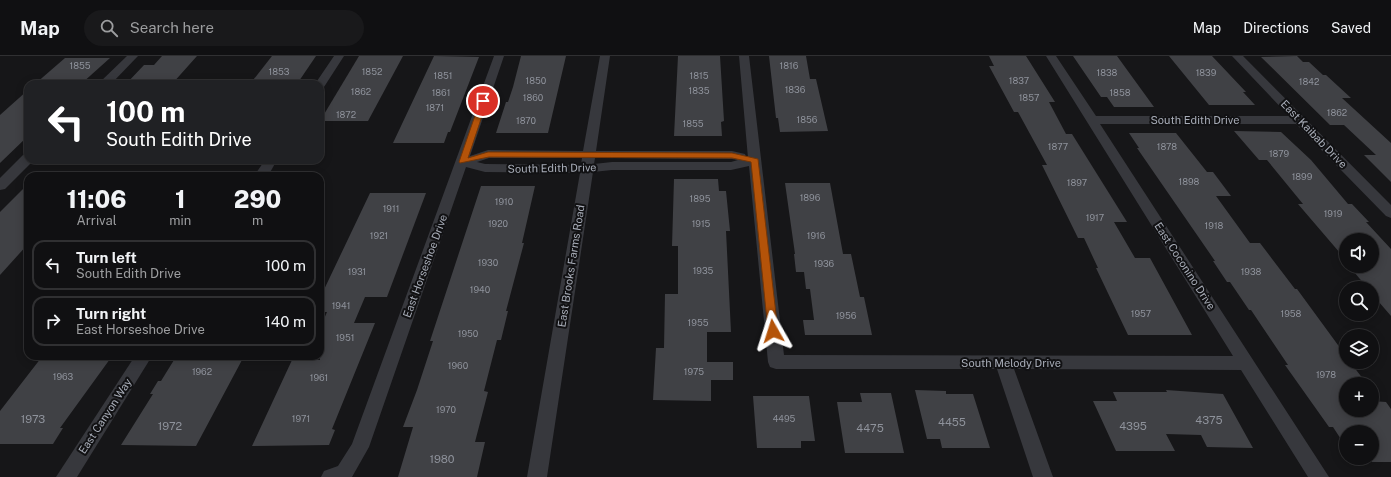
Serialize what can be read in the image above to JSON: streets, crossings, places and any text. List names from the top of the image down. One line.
{"streets":{"street":["South Edith Drive","East Kaibab Drive","East Horseshoe Drive","East Brooks Farms Road","East Coconino Drive","South Melody Drive","East Canyon Way"]},"crossings":[["South Edith Drive","East Kaibab Drive"],["South Edith Drive","East Horseshoe Drive"],["South Edith Drive","East Brooks Farms Road"],["South Edith Drive","East Coconino Drive"],["South Edith Drive","South Melody Drive"],["East Coconino Drive","South Melody Drive"]],"house_numbers":["1855","1816","1853","1852","1838","1839","1851","1815","1850","1837","1842","1836","1835","1862","1861","1858","1860","1857","1871","1862","1872","1856","1870","1855","1877","1878","1879","1899","1898","1897","1896","1895","1910","1911","1919","1917","1920","1915","1918","1921","1916","1930","1936","1935","1931","1938","1940","1941","1957","1958","1956","1955","1950","1951","1960","1962","1975","1978","1963","1961","1970","1971","4495","1973","4375","4455","1972","4395","4475","1980"],"page":{"header":"Map","search":"Search here","nav":["Map","Directions","Saved"],"turn":["100 m","South Edith Drive"],"eta":["11:06","Arrival","1","min","290","m"],"map_buttons":["+","−"],"list":[{"name":"Turn left","note":"South Edith Drive","value":"100 m"},{"name":"Turn right","note":"East Horseshoe Drive","value":"140 m"}]}}
